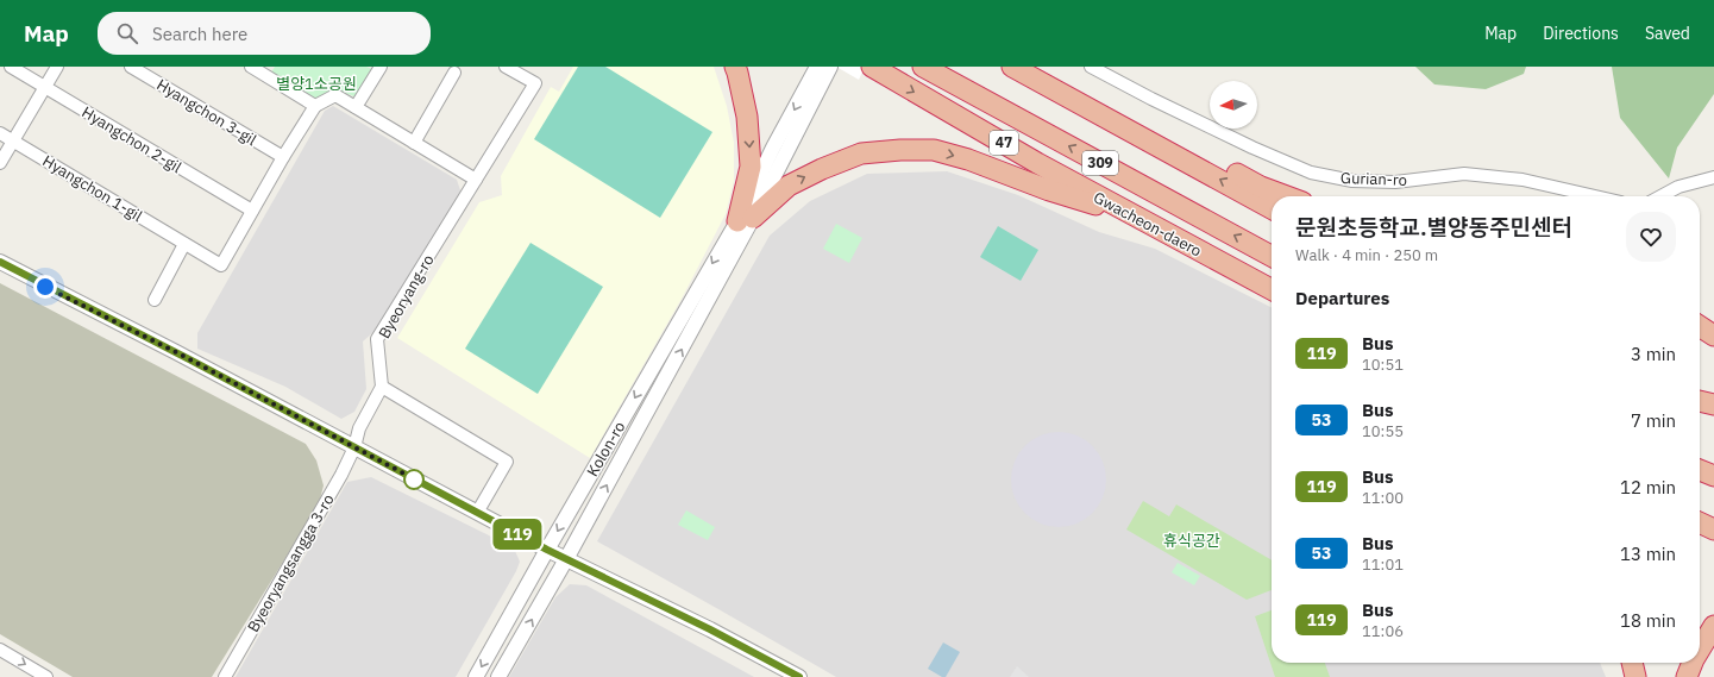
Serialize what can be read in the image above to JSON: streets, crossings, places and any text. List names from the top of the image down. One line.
{"streets":{"highway":["47","309","Gwacheon-daero"],"street":["Hyangchon 3-gil","Hyangchon 2-gil","Gurian-ro","Hyangchon 1-gil","Byeoryang-ro","Kolon-ro","Byeoryangsangga 3-ro"]},"crossings":[["Hyangchon 2-gil","Hyangchon 1-gil"]],"parks":["별양1소공원","휴식공간"],"lines":["bus line 119"],"north":"left","page":{"header":"Map","search":"Search here","nav":["Map","Directions","Saved"],"on_map":"119","heading":[["문원초등학교.별양동주민센터","Walk · 4 min · 250 m"],"Departures"],"list":[{"mark":"119","name":"Bus","note":"10:51","value":"3 min"},{"mark":"53","name":"Bus","note":"10:55","value":"7 min"},{"mark":"119","name":"Bus","note":"11:00","value":"12 min"},{"mark":"53","name":"Bus","note":"11:01","value":"13 min"},{"mark":"119","name":"Bus","note":"11:06","value":"18 min"}]}}
